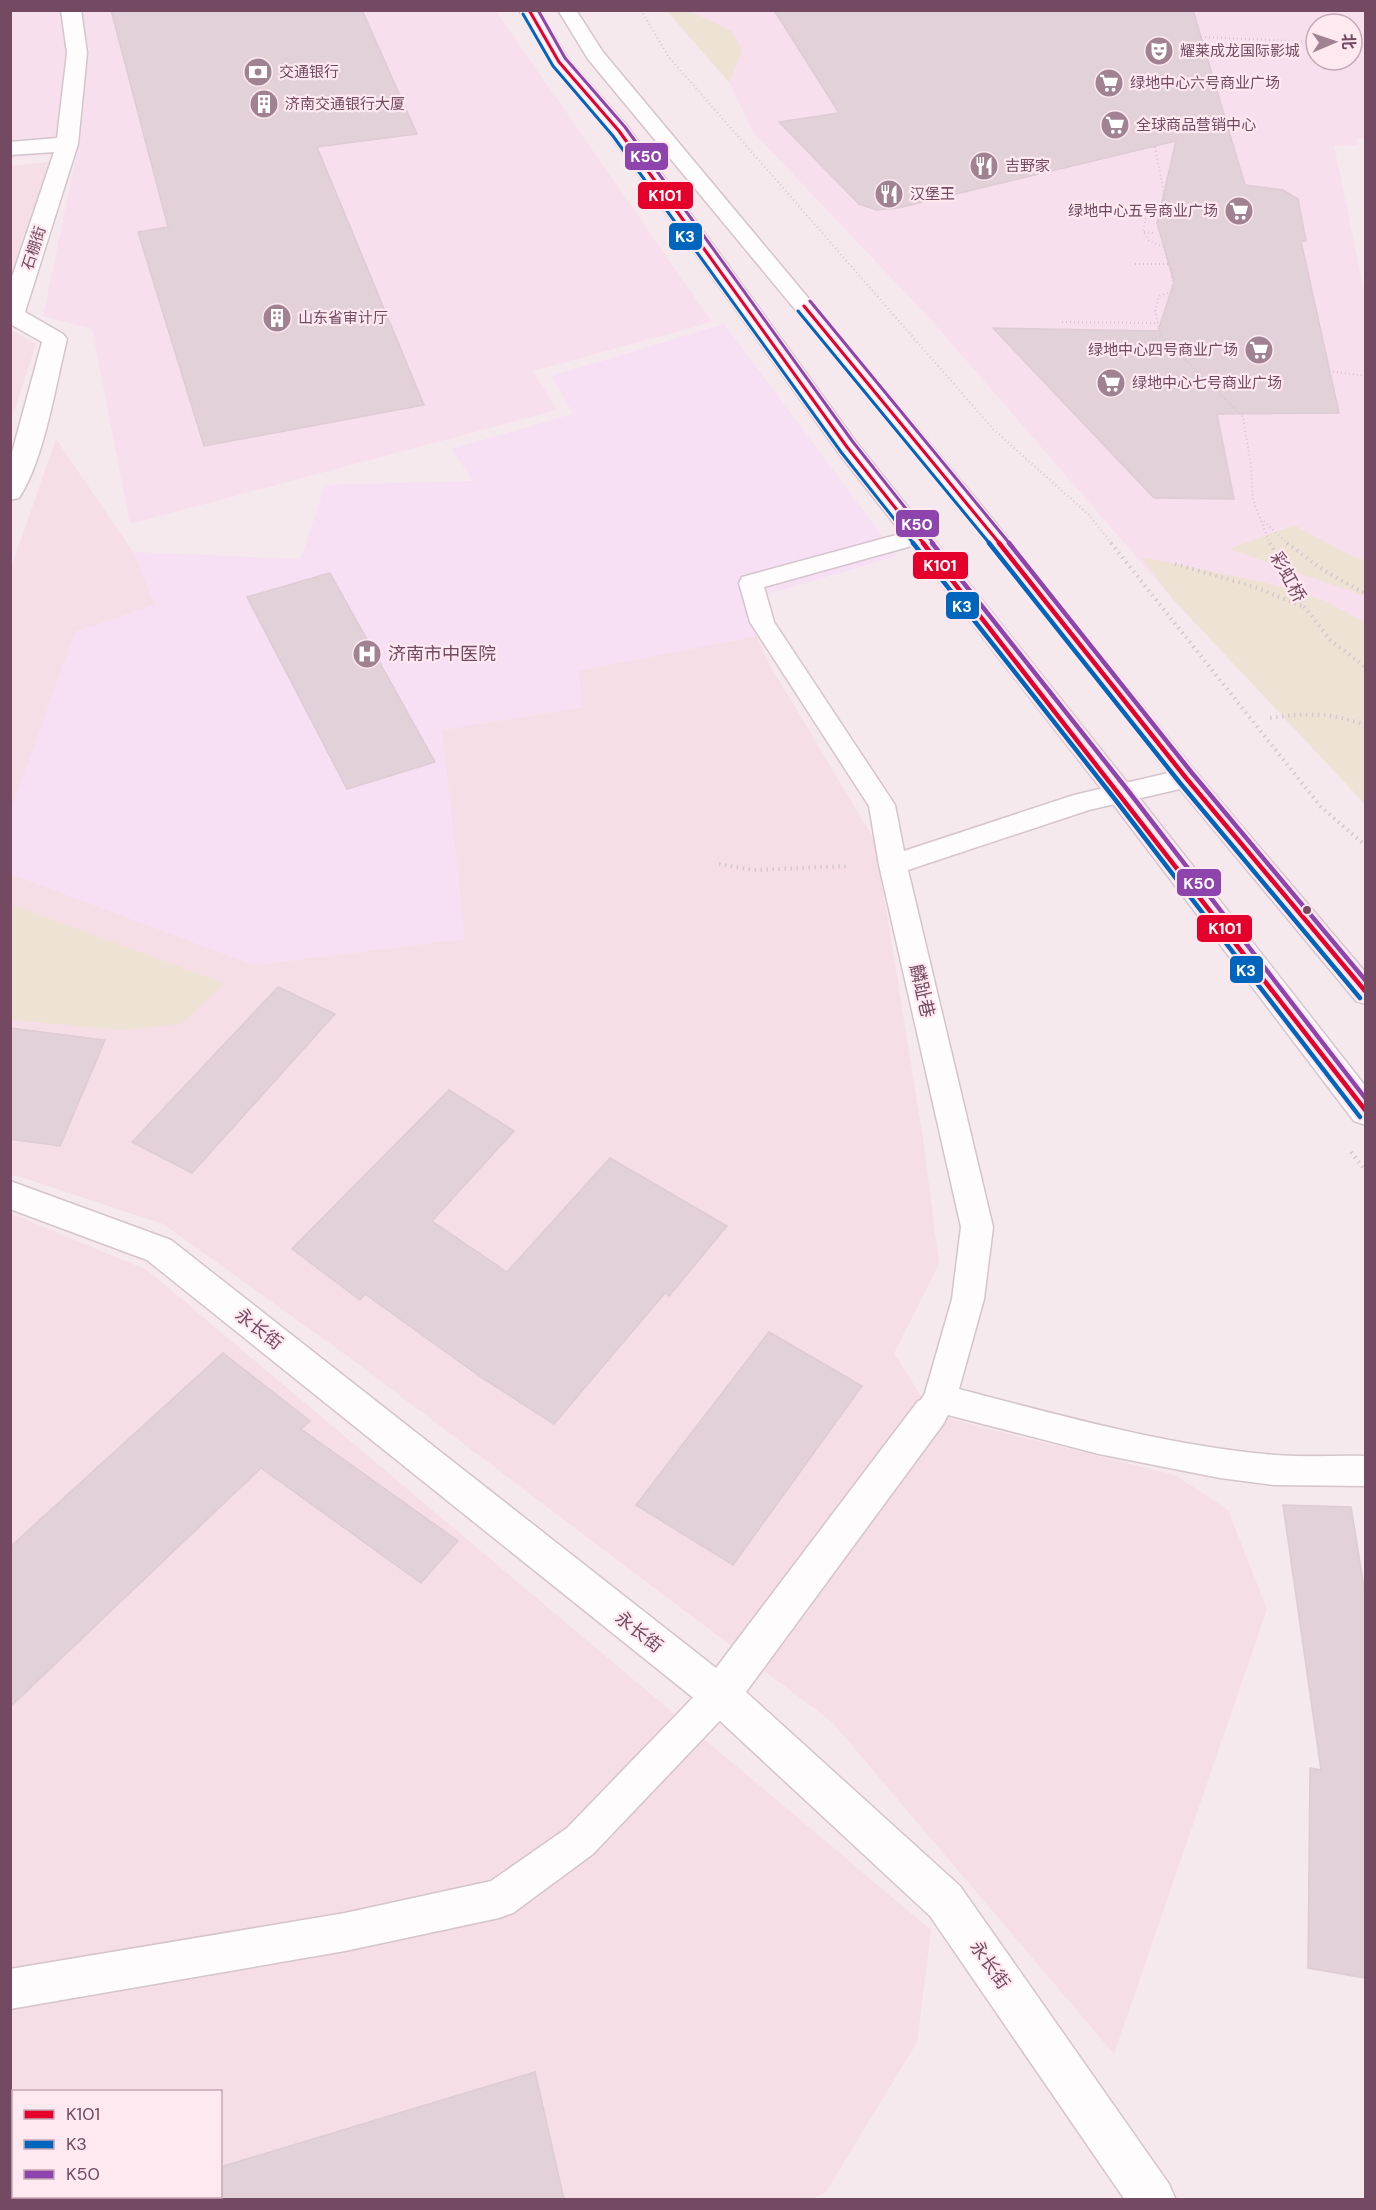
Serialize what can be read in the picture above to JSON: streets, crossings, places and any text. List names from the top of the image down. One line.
{"streets":{"street":["石棚街","永长街"],"lane":["麟趾巷"],"path":["彩虹桥"]},"places":{"theatre":["耀莱成龙国际影城"],"bank":["交通银行"],"supermarket":["绿地中心六号商业广场","全球商品营销中心","绿地中心五号商业广场","绿地中心四号商业广场","绿地中心七号商业广场"],"building":["济南交通银行大厦","山东省审计厅"],"restaurant":["吉野家","汉堡王"],"hospital":["济南市中医院"]},"lines":["transit line K101","transit line K50","transit line K3"],"legend":["K101","K3","K50"],"north":"right"}
